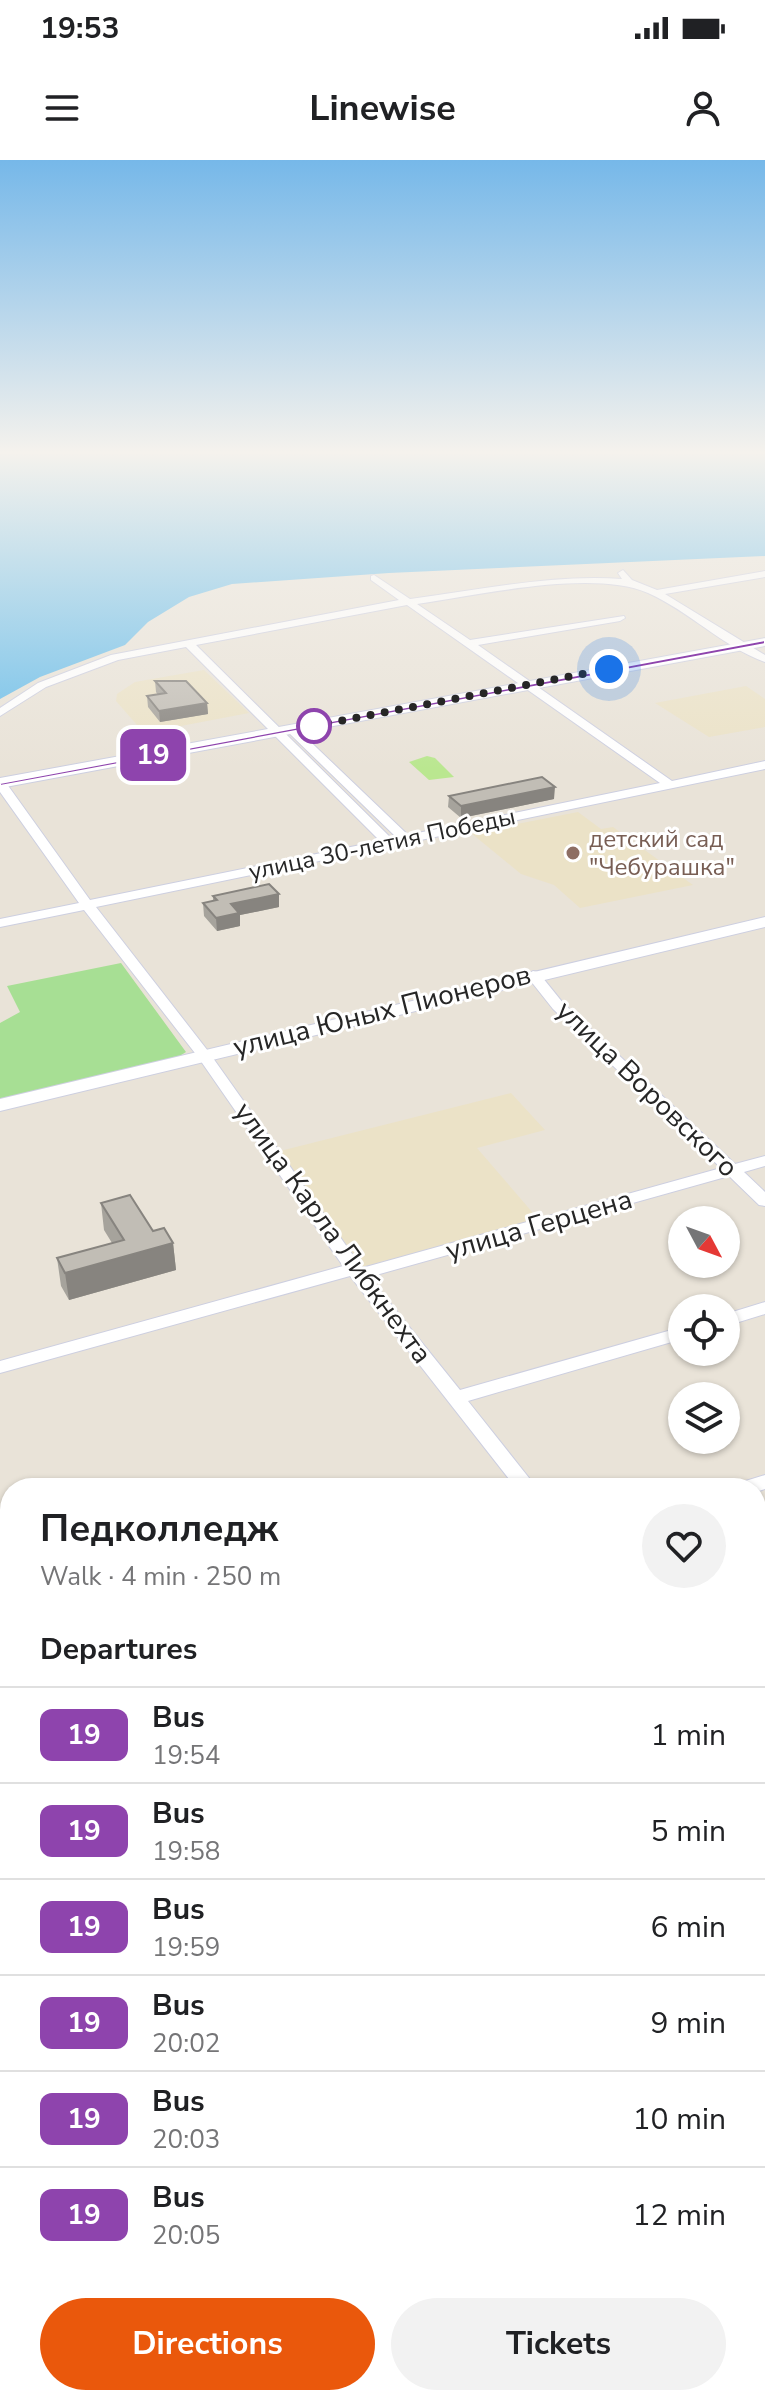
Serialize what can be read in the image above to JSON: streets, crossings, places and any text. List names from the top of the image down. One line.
{"streets":{"street":["улица 30-летия Победы","улица Юных Пионеров","улица Воровского","улица Герцена","улица Карла Либкнехта"]},"crossings":[["улица 30-летия Победы","улица Карла Либкнехта"],["улица Юных Пионеров","улица Воровского"],["улица Юных Пионеров","улица Карла Либкнехта"],["улица Воровского","улица Герцена"],["улица Герцена","улица Карла Либкнехта"]],"places":["детский сад \"Чебурашка\""],"lines":["bus line 19"],"north":"bottom right","page":{"status":"19:53","header":"Linewise","on_map":"19","heading":[["Педколледж","Walk · 4 min · 250 m"],"Departures"],"list":[{"mark":"19","name":"Bus","note":"19:54","value":"1 min"},{"mark":"19","name":"Bus","note":"19:58","value":"5 min"},{"mark":"19","name":"Bus","note":"19:59","value":"6 min"},{"mark":"19","name":"Bus","note":"20:02","value":"9 min"},{"mark":"19","name":"Bus","note":"20:03","value":"10 min"},{"mark":"19","name":"Bus","note":"20:05","value":"12 min"}],"buttons":["Directions","Tickets"]}}
